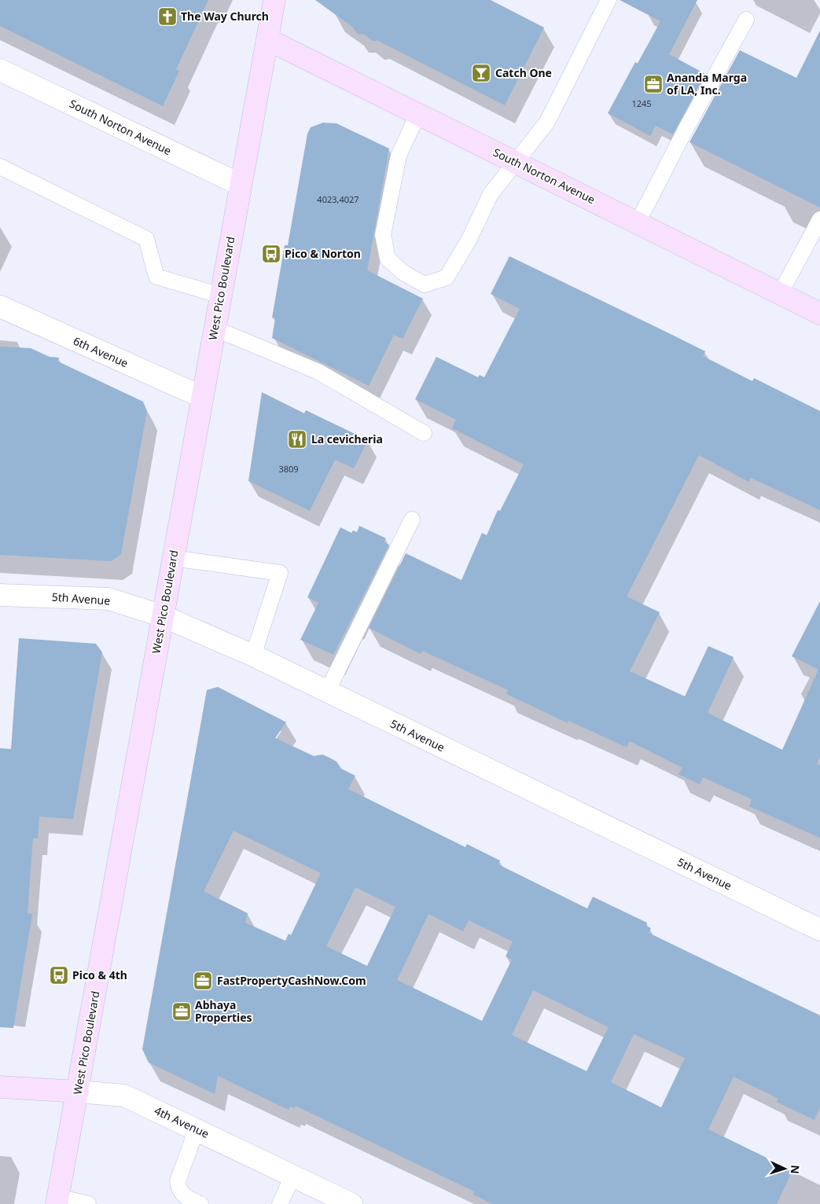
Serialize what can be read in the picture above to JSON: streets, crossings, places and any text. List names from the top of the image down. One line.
{"streets":{"main road":["South Norton Avenue","West Pico Boulevard","4th Avenue"],"street":["6th Avenue","5th Avenue"]},"crossings":[["South Norton Avenue","West Pico Boulevard"],["West Pico Boulevard","6th Avenue"],["West Pico Boulevard","5th Avenue"],["West Pico Boulevard","4th Avenue"]],"places":{"church":["The Way Church"],"bar":["Catch One"],"office":["Ananda Marga of LA, Inc.","FastPropertyCashNow.Com","Abhaya Properties"],"bus stop":["Pico & Norton","Pico & 4th"],"restaurant":["La cevicheria"]},"house_numbers":["1245","4023,4027","3809"],"north":"right"}
